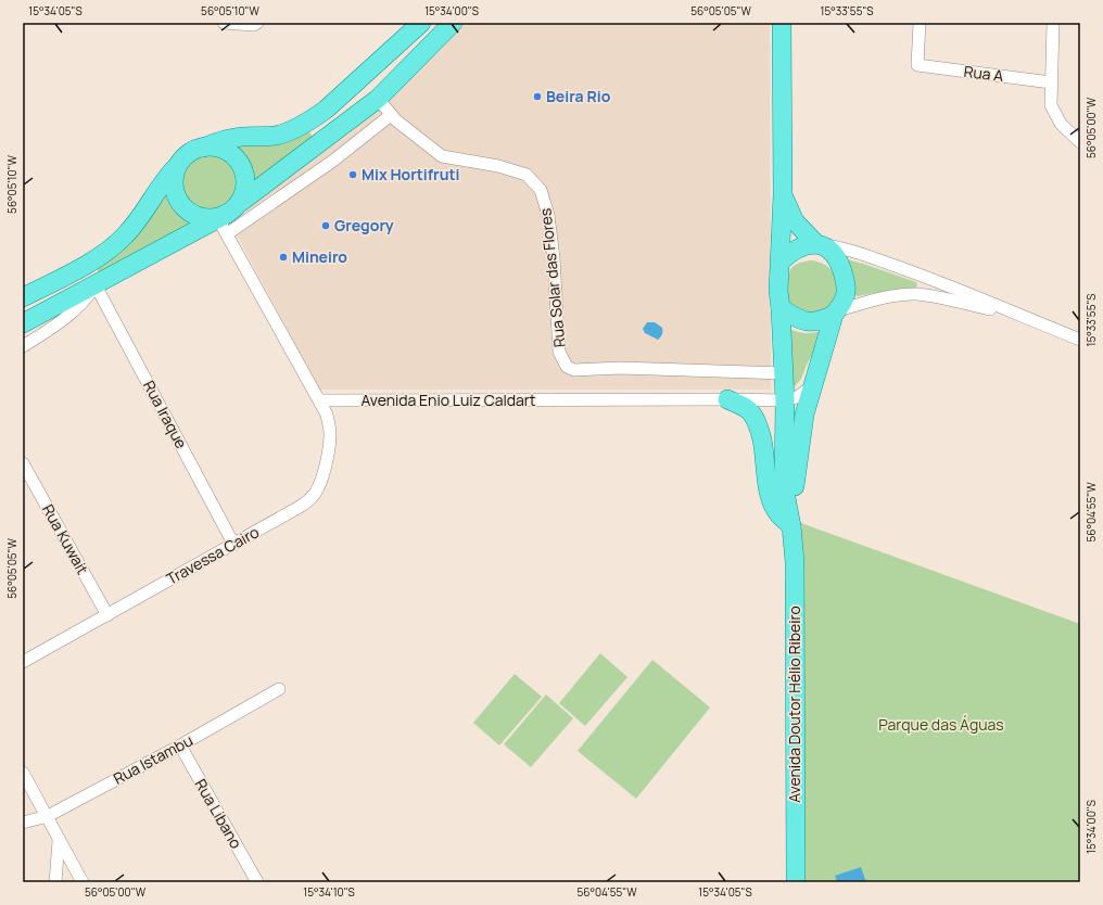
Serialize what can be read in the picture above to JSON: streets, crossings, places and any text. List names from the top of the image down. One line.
{"streets":{"main road":["Avenida Doutor Hélio Ribeiro"],"street":["Rua A","Rua Solar das Flores","Avenida Enio Luiz Caldart","Rua Iraque","Rua Kuwait","Travessa Cairo","Rua Istambu","Rua Libano"]},"crossings":[["Rua Solar das Flores","Avenida Doutor Hélio Ribeiro"],["Avenida Enio Luiz Caldart","Travessa Cairo"],["Avenida Enio Luiz Caldart","Avenida Doutor Hélio Ribeiro"],["Rua Iraque","Travessa Cairo"],["Rua Kuwait","Travessa Cairo"],["Rua Istambu","Rua Libano"]],"parks":["Parque das Águas"],"places":["Beira Rio","Mix Hortifruti","Gregory","Mineiro"],"coordinates":["15°34'05\"S","56°05'10\"W","15°34'00\"S","56°05'05\"W","15°33'55\"S","56°05'00\"W","56°04'55\"W","15°34'10\"S"]}
